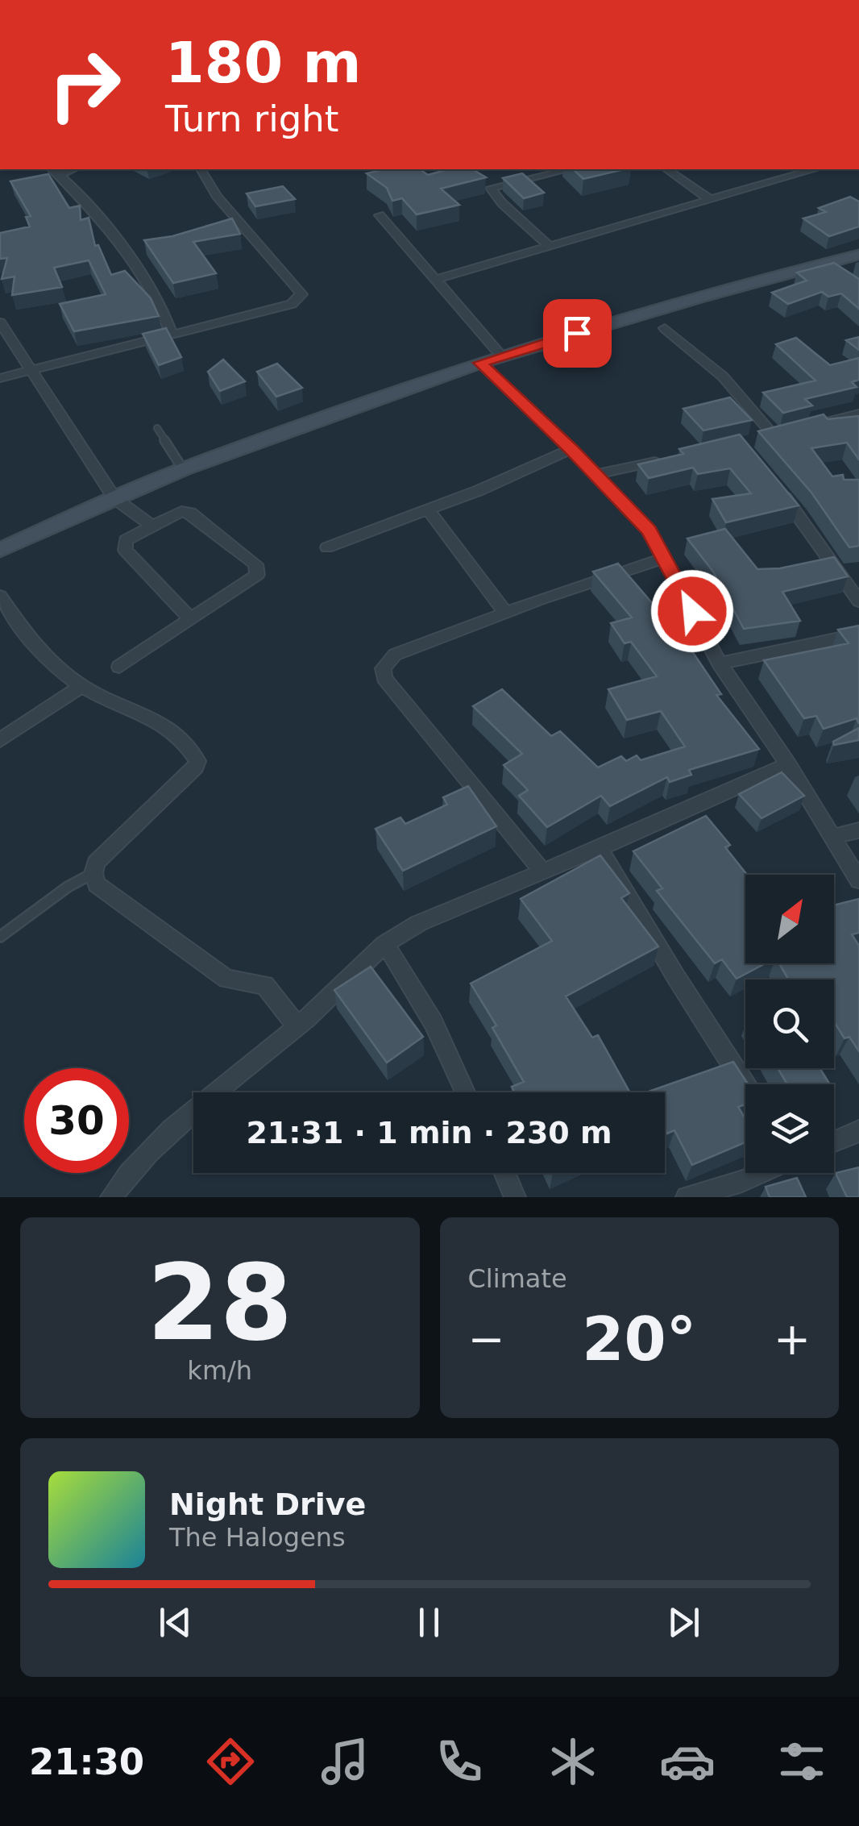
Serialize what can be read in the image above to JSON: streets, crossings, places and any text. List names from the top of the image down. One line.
{"north":"top right","page":{"turn":["180 m","Turn right"],"limit":"30","trip":"21:31 · 1 min · 230 m","tile":[["28","km/h"],"Climate"],"heat":["−","20°","+"],"song":["Night Drive","The Halogens"],"tabs":"21:30"}}
